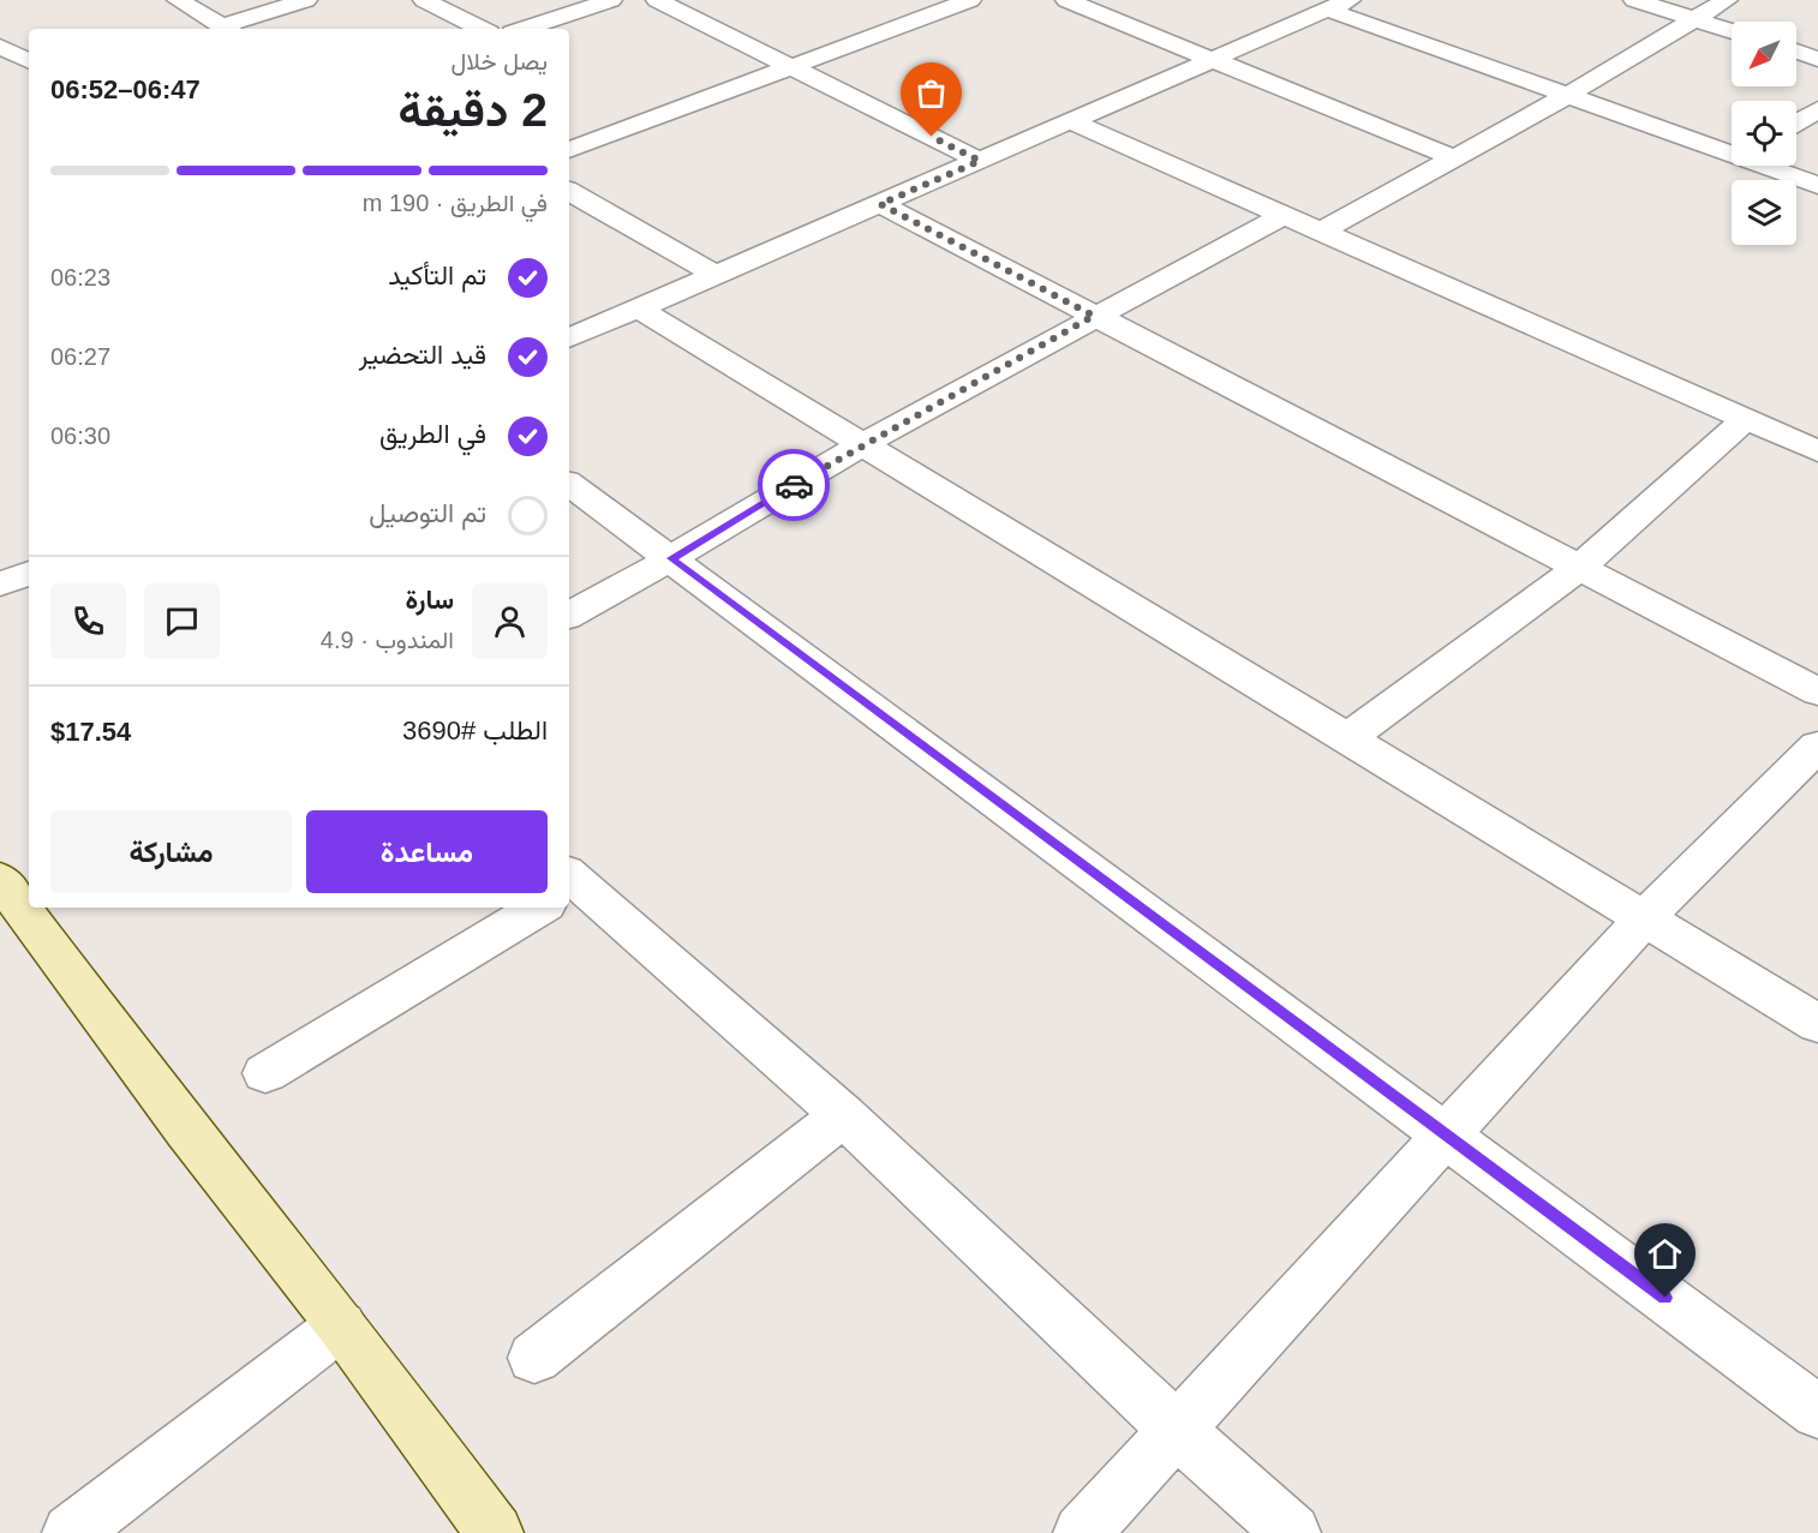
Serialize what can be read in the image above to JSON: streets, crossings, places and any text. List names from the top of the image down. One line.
{"north":"bottom left","page":{"heading":["2 دقيقة","يصل خلال","06:47–06:52"],"panel":["سارة","المندوب · 4.9","الطلب #3690","$17.54"],"bar":"في الطريق · 190 m","list":[["تم التأكيد","06:23"],["قيد التحضير","06:27"],["في الطريق","06:30"],"تم التوصيل"],"buttons":["مساعدة","مشاركة"]}}
